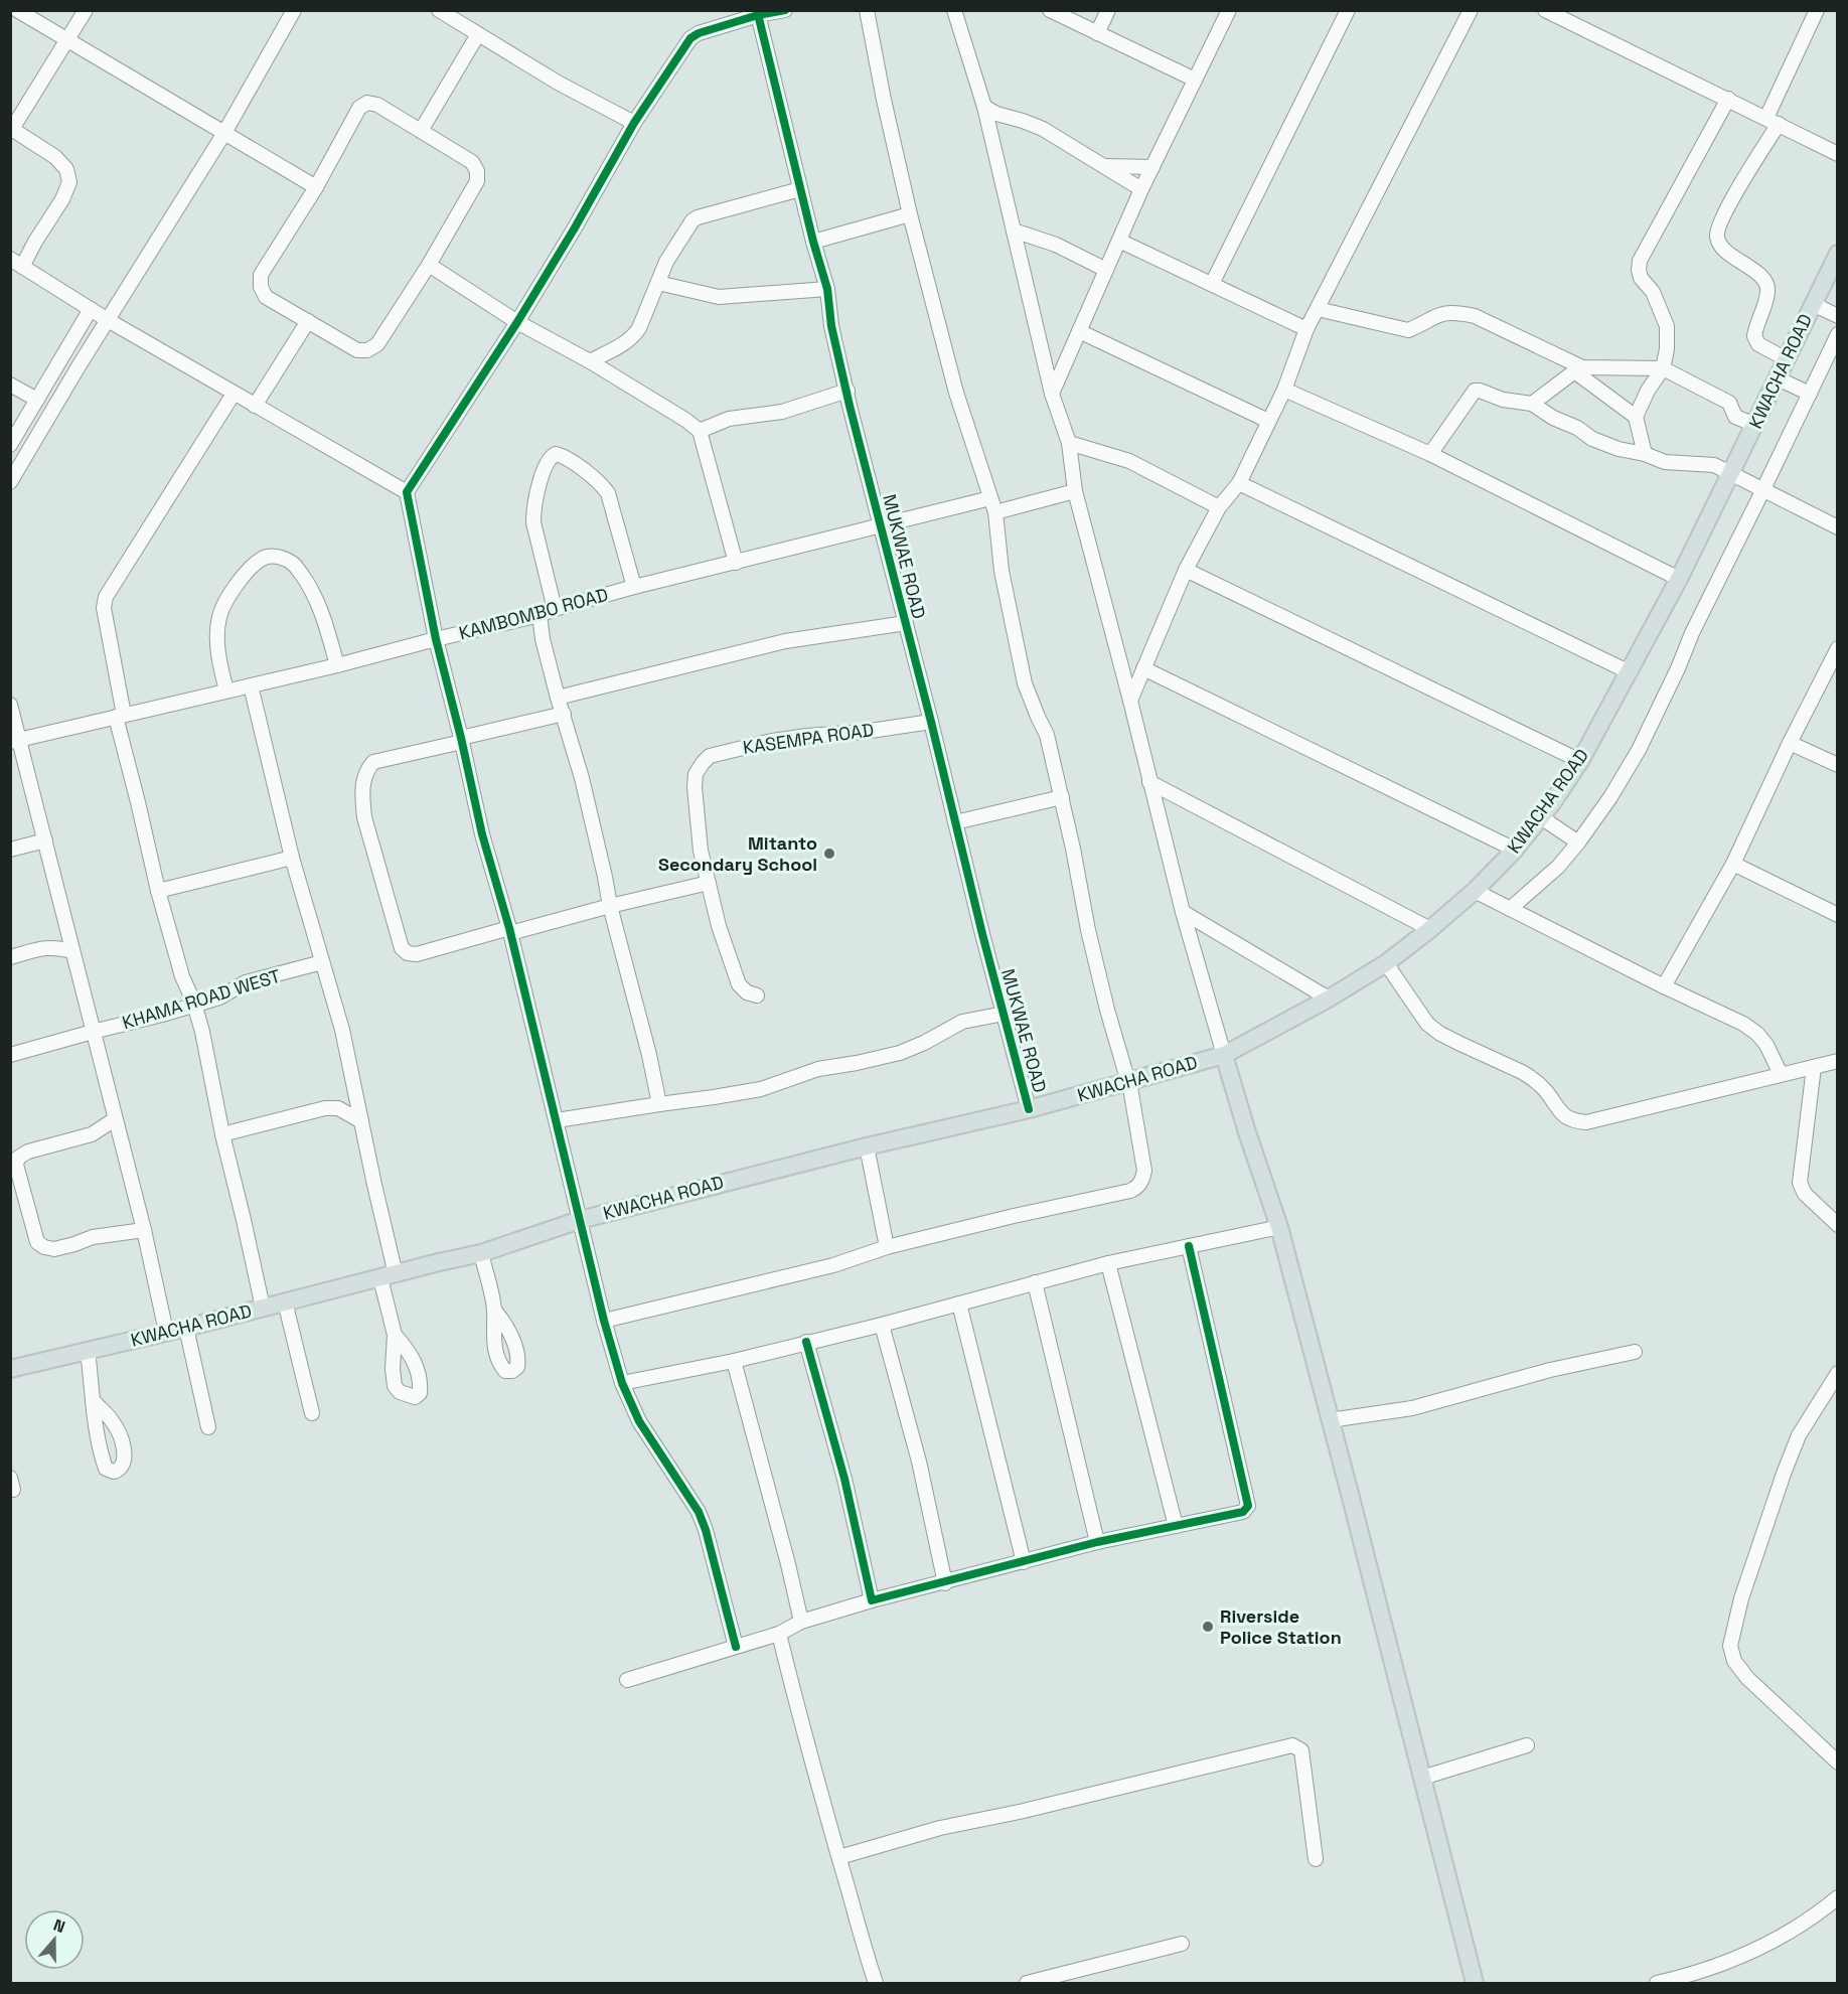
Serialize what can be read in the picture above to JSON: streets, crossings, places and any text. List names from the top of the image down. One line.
{"streets":{"main road":["KWACHA ROAD"],"street":["MUKWAE ROAD","KAMBOMBO ROAD","KASEMPA ROAD","KHAMA ROAD WEST"]},"crossings":[["KWACHA ROAD","MUKWAE ROAD"],["MUKWAE ROAD","KAMBOMBO ROAD"],["MUKWAE ROAD","KASEMPA ROAD"]],"places":["Mitanto Secondary School","Riverside Police Station"],"north":"top"}
